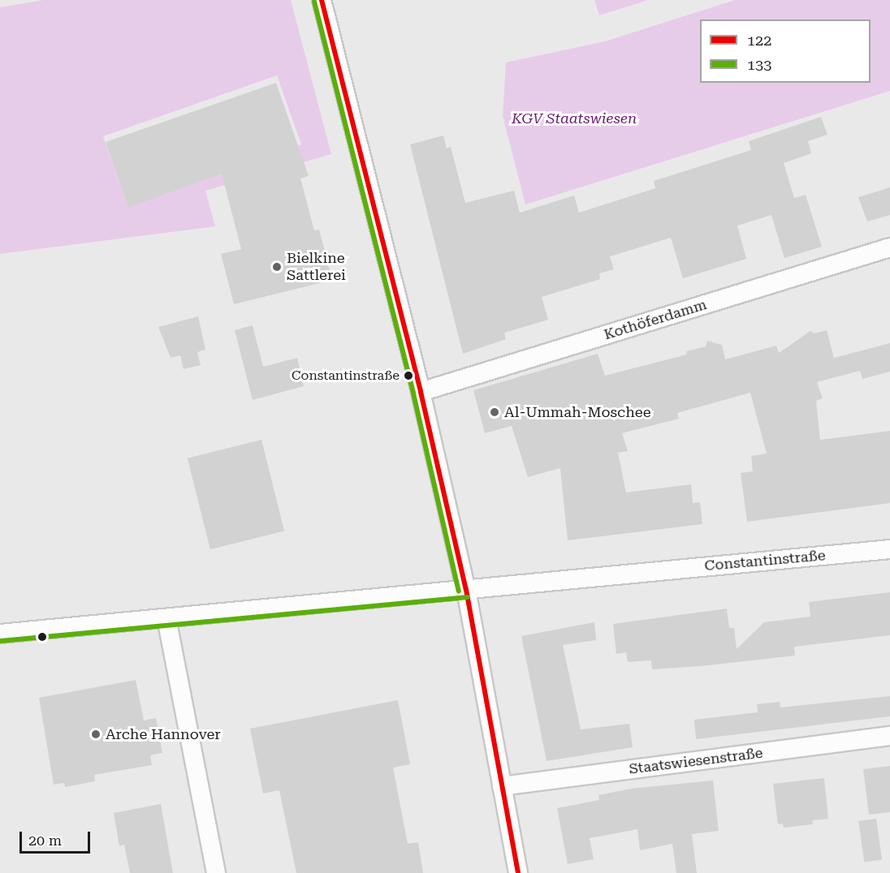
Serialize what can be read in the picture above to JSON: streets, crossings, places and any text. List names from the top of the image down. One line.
{"streets":{"street":["Kothöferdamm","Constantinstraße","Staatswiesenstraße"]},"parks":["KGV Staatswiesen"],"places":["Bielkine Sattlerei","Constantinstraße","Al-Ummah-Moschee","Arche Hannover"],"lines":["transit line 122","transit line 133"],"legend":["122","133"],"scale_bar":"20 m"}
